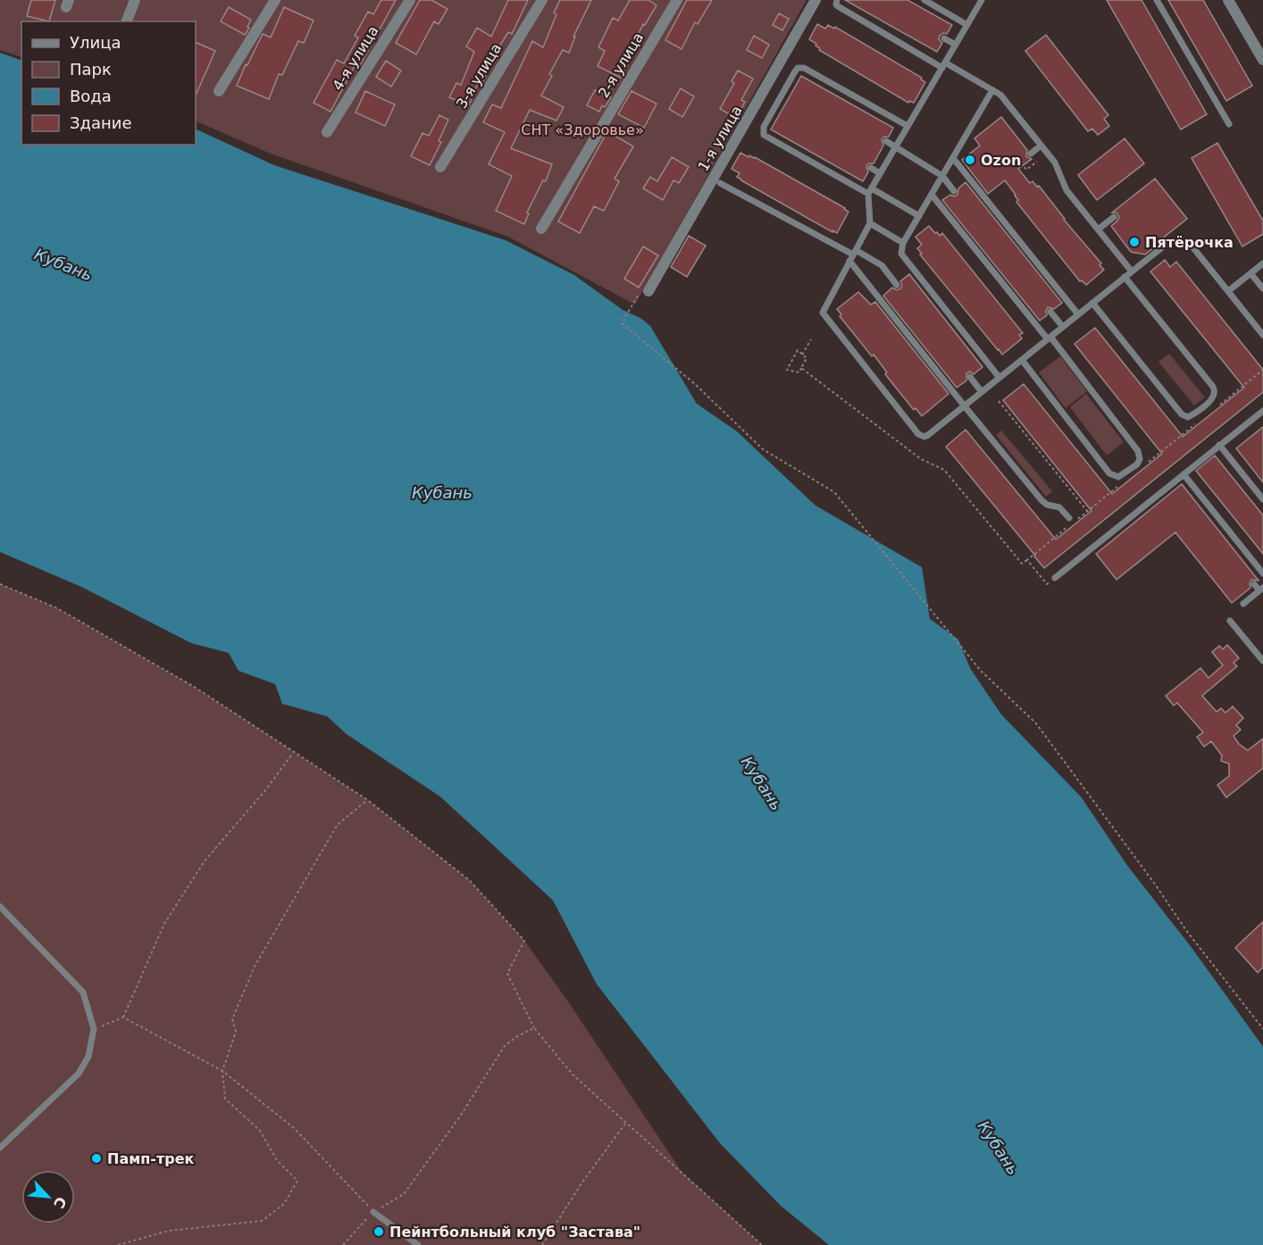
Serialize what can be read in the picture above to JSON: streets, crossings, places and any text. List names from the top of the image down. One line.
{"streets":{"street":["4-я улица","2-я улица","3-я улица","1-я улица"]},"water":["Кубань"],"parks":["СНТ «Здоровье»"],"places":["Ozon","Пятёрочка","Памп-трек","Пейнтбольный клуб \"Застава\""],"legend":["Улица","Парк","Вода","Здание"],"north":"bottom right"}
